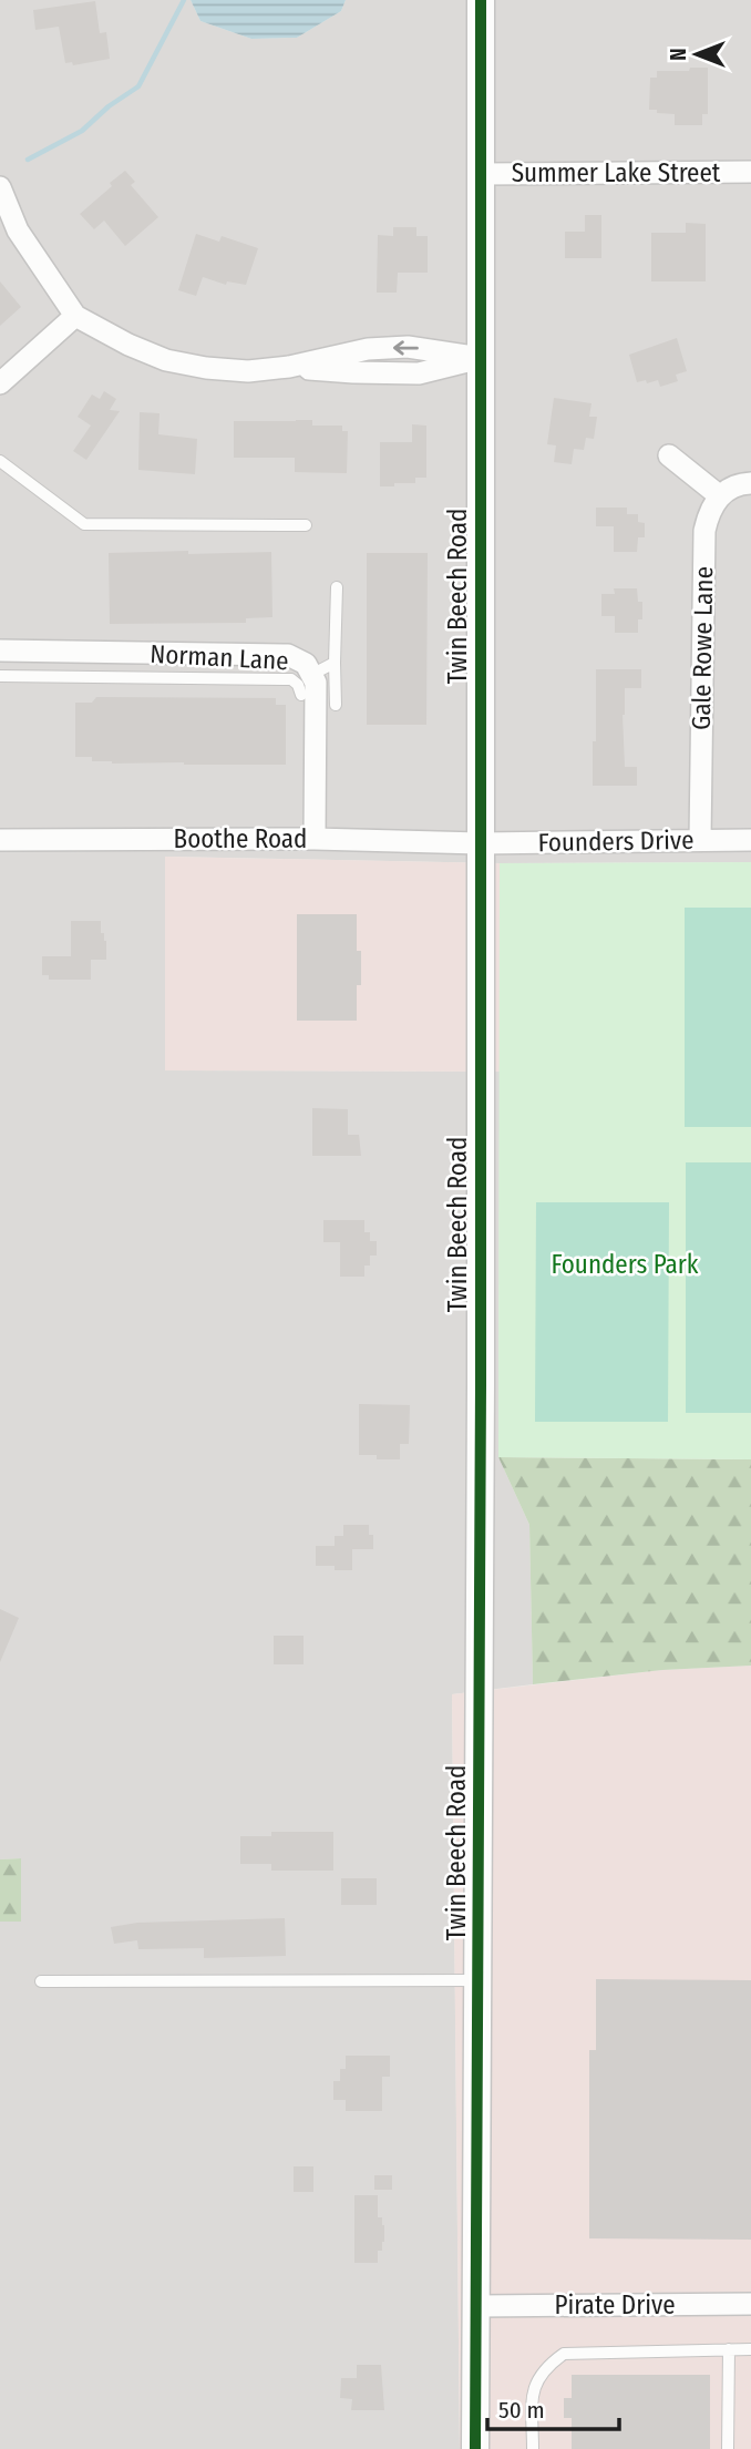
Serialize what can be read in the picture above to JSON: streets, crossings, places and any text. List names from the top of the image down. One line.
{"streets":{"street":["Summer Lake Street","Twin Beech Road","Gale Rowe Lane","Norman Lane","Boothe Road","Founders Drive","Pirate Drive"]},"crossings":[["Summer Lake Street","Twin Beech Road"],["Twin Beech Road","Boothe Road"],["Twin Beech Road","Founders Drive"],["Twin Beech Road","Pirate Drive"],["Gale Rowe Lane","Founders Drive"],["Norman Lane","Boothe Road"],["Boothe Road","Founders Drive"]],"parks":["Founders Park"],"scale_bar":"50 m","north":"left"}
